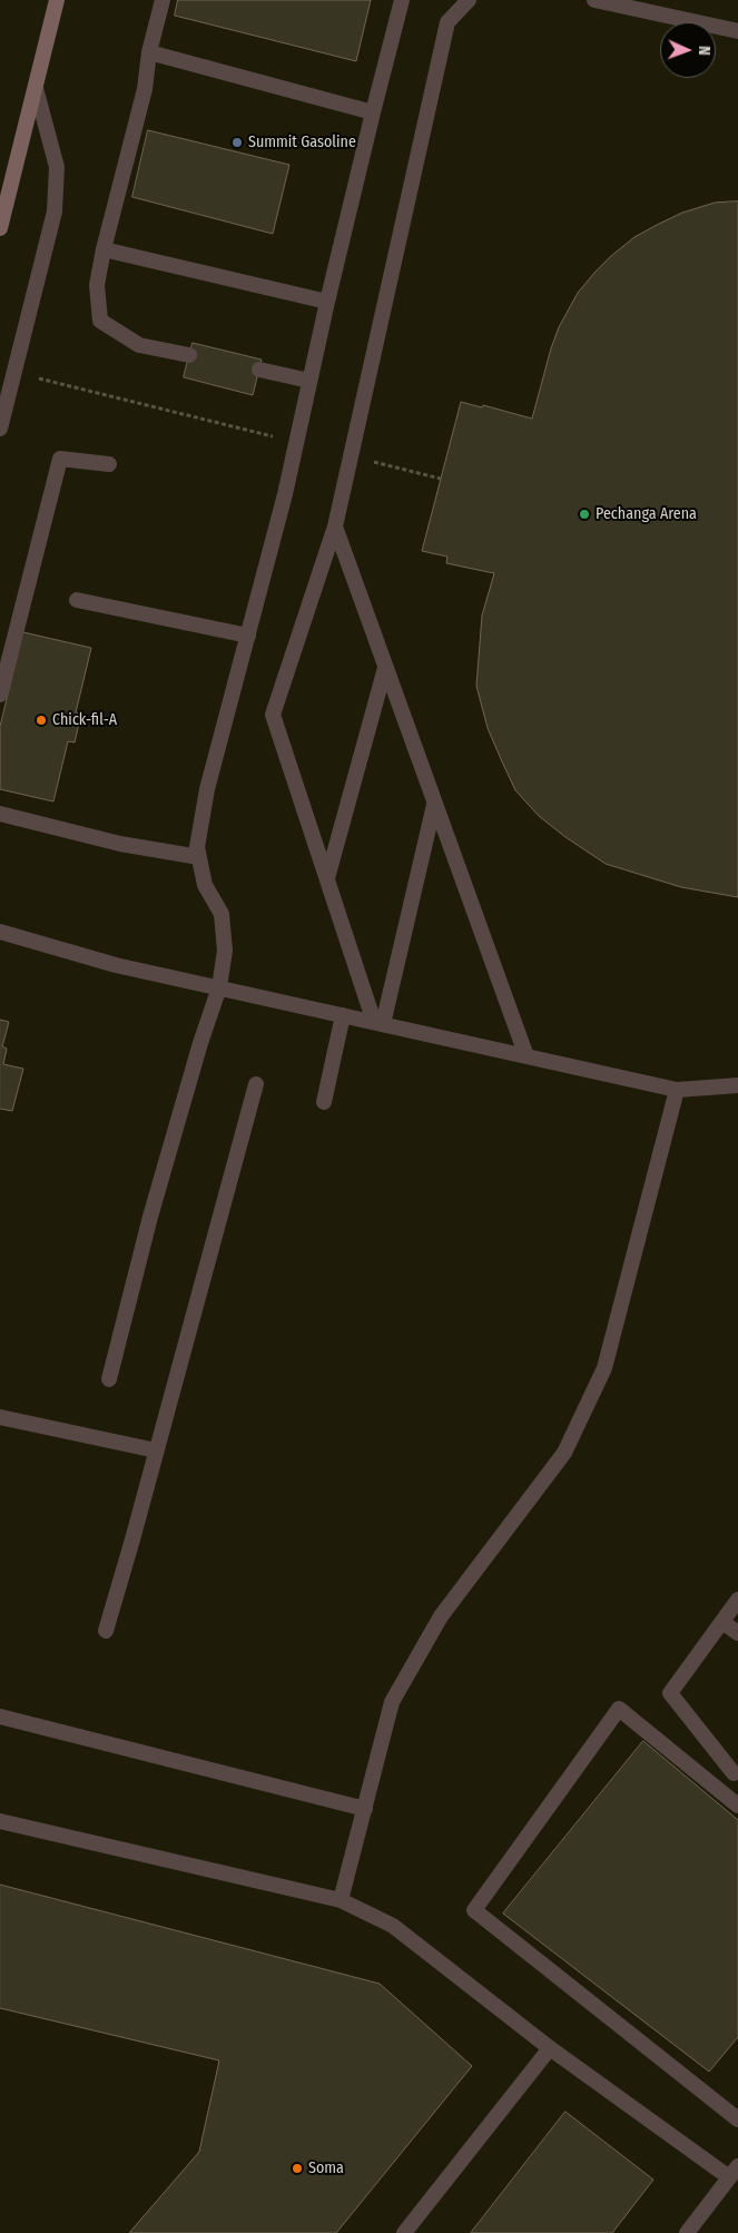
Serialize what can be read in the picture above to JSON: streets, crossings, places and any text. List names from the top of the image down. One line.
{"places":["Summit Gasoline","Pechanga Arena","Chick-fil-A","Soma"],"north":"right"}
